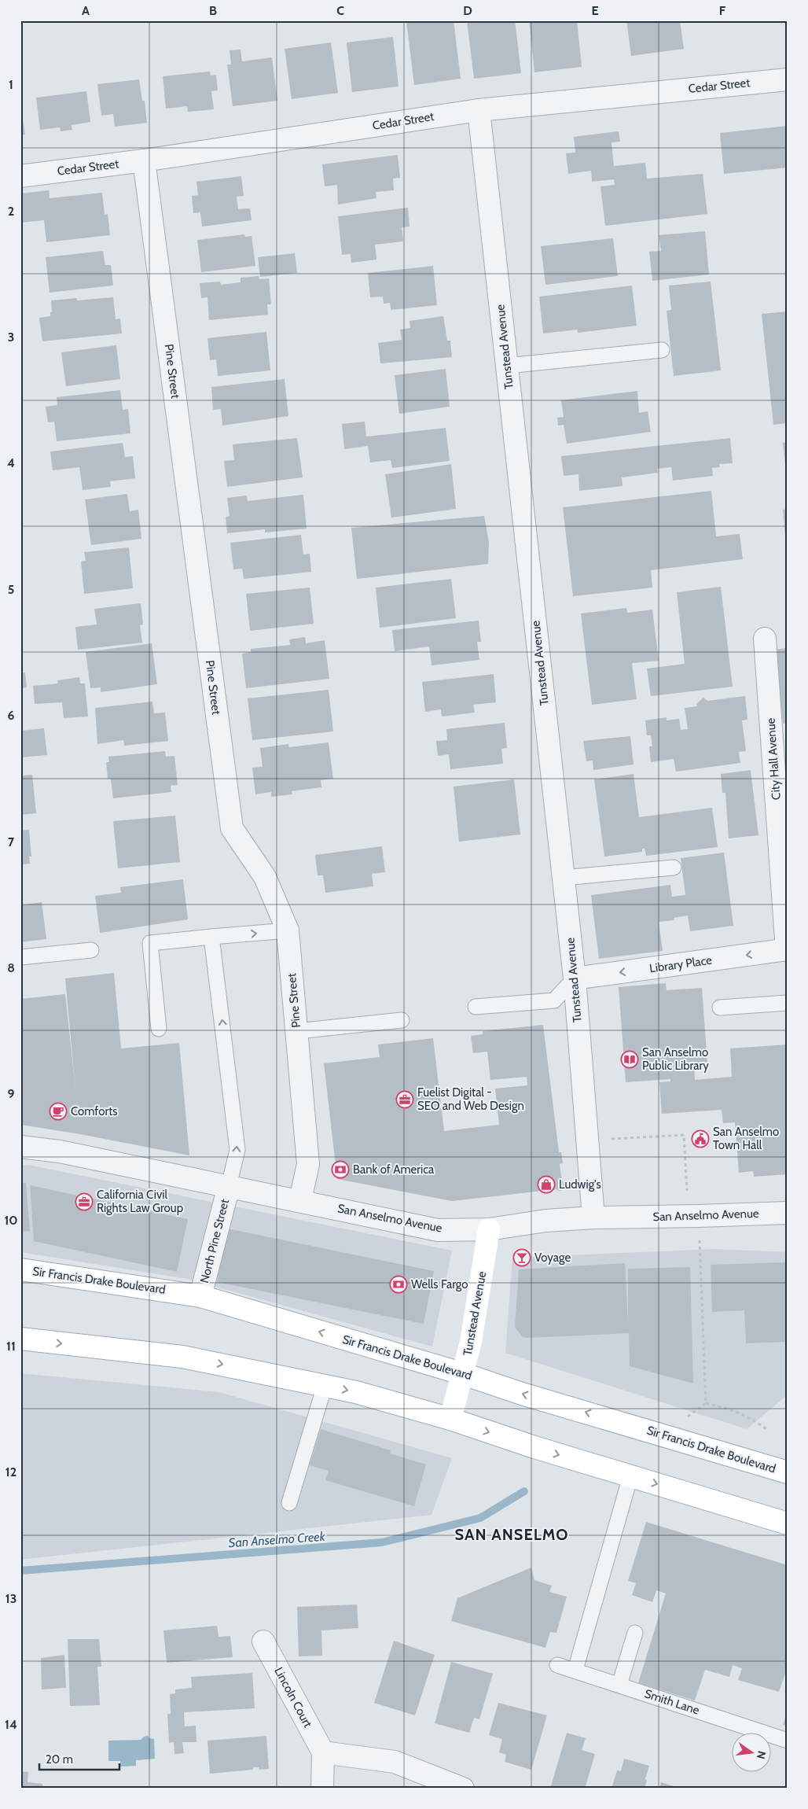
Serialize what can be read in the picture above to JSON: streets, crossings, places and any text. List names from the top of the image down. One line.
{"streets":{"main road":["Tunstead Avenue","Sir Francis Drake Boulevard"],"street":["Cedar Street","Pine Street","City Hall Avenue","Library Place","San Anselmo Avenue","North Pine Street","Lincoln Court"],"lane":["Smith Lane"]},"crossings":[["Cedar Street","Tunstead Avenue"],["Cedar Street","Pine Street"],["Tunstead Avenue","Library Place"],["Tunstead Avenue","San Anselmo Avenue"],["Tunstead Avenue","Sir Francis Drake Boulevard"],["Pine Street","San Anselmo Avenue"],["City Hall Avenue","Library Place"],["San Anselmo Avenue","North Pine Street"],["North Pine Street","Sir Francis Drake Boulevard"]],"one_way":["Library Place"],"districts":["SAN ANSELMO"],"water":["San Anselmo Creek"],"places":{"library":["San Anselmo Public Library"],"office":["Fuelist Digital - SEO and Web Design","California Civil Rights Law Group"],"cafe":["Comforts"],"public building":["San Anselmo Town Hall"],"bank":["Bank of America","Wells Fargo"],"shop":["Ludwig's"],"bar":["Voyage"]},"scale_bar":"20 m","north":"right","grid":{"columns":["A","B","C","D","E","F"],"rows":["1","2","3","4","5","6","7","8","9","10","11","12","13","14"]}}
